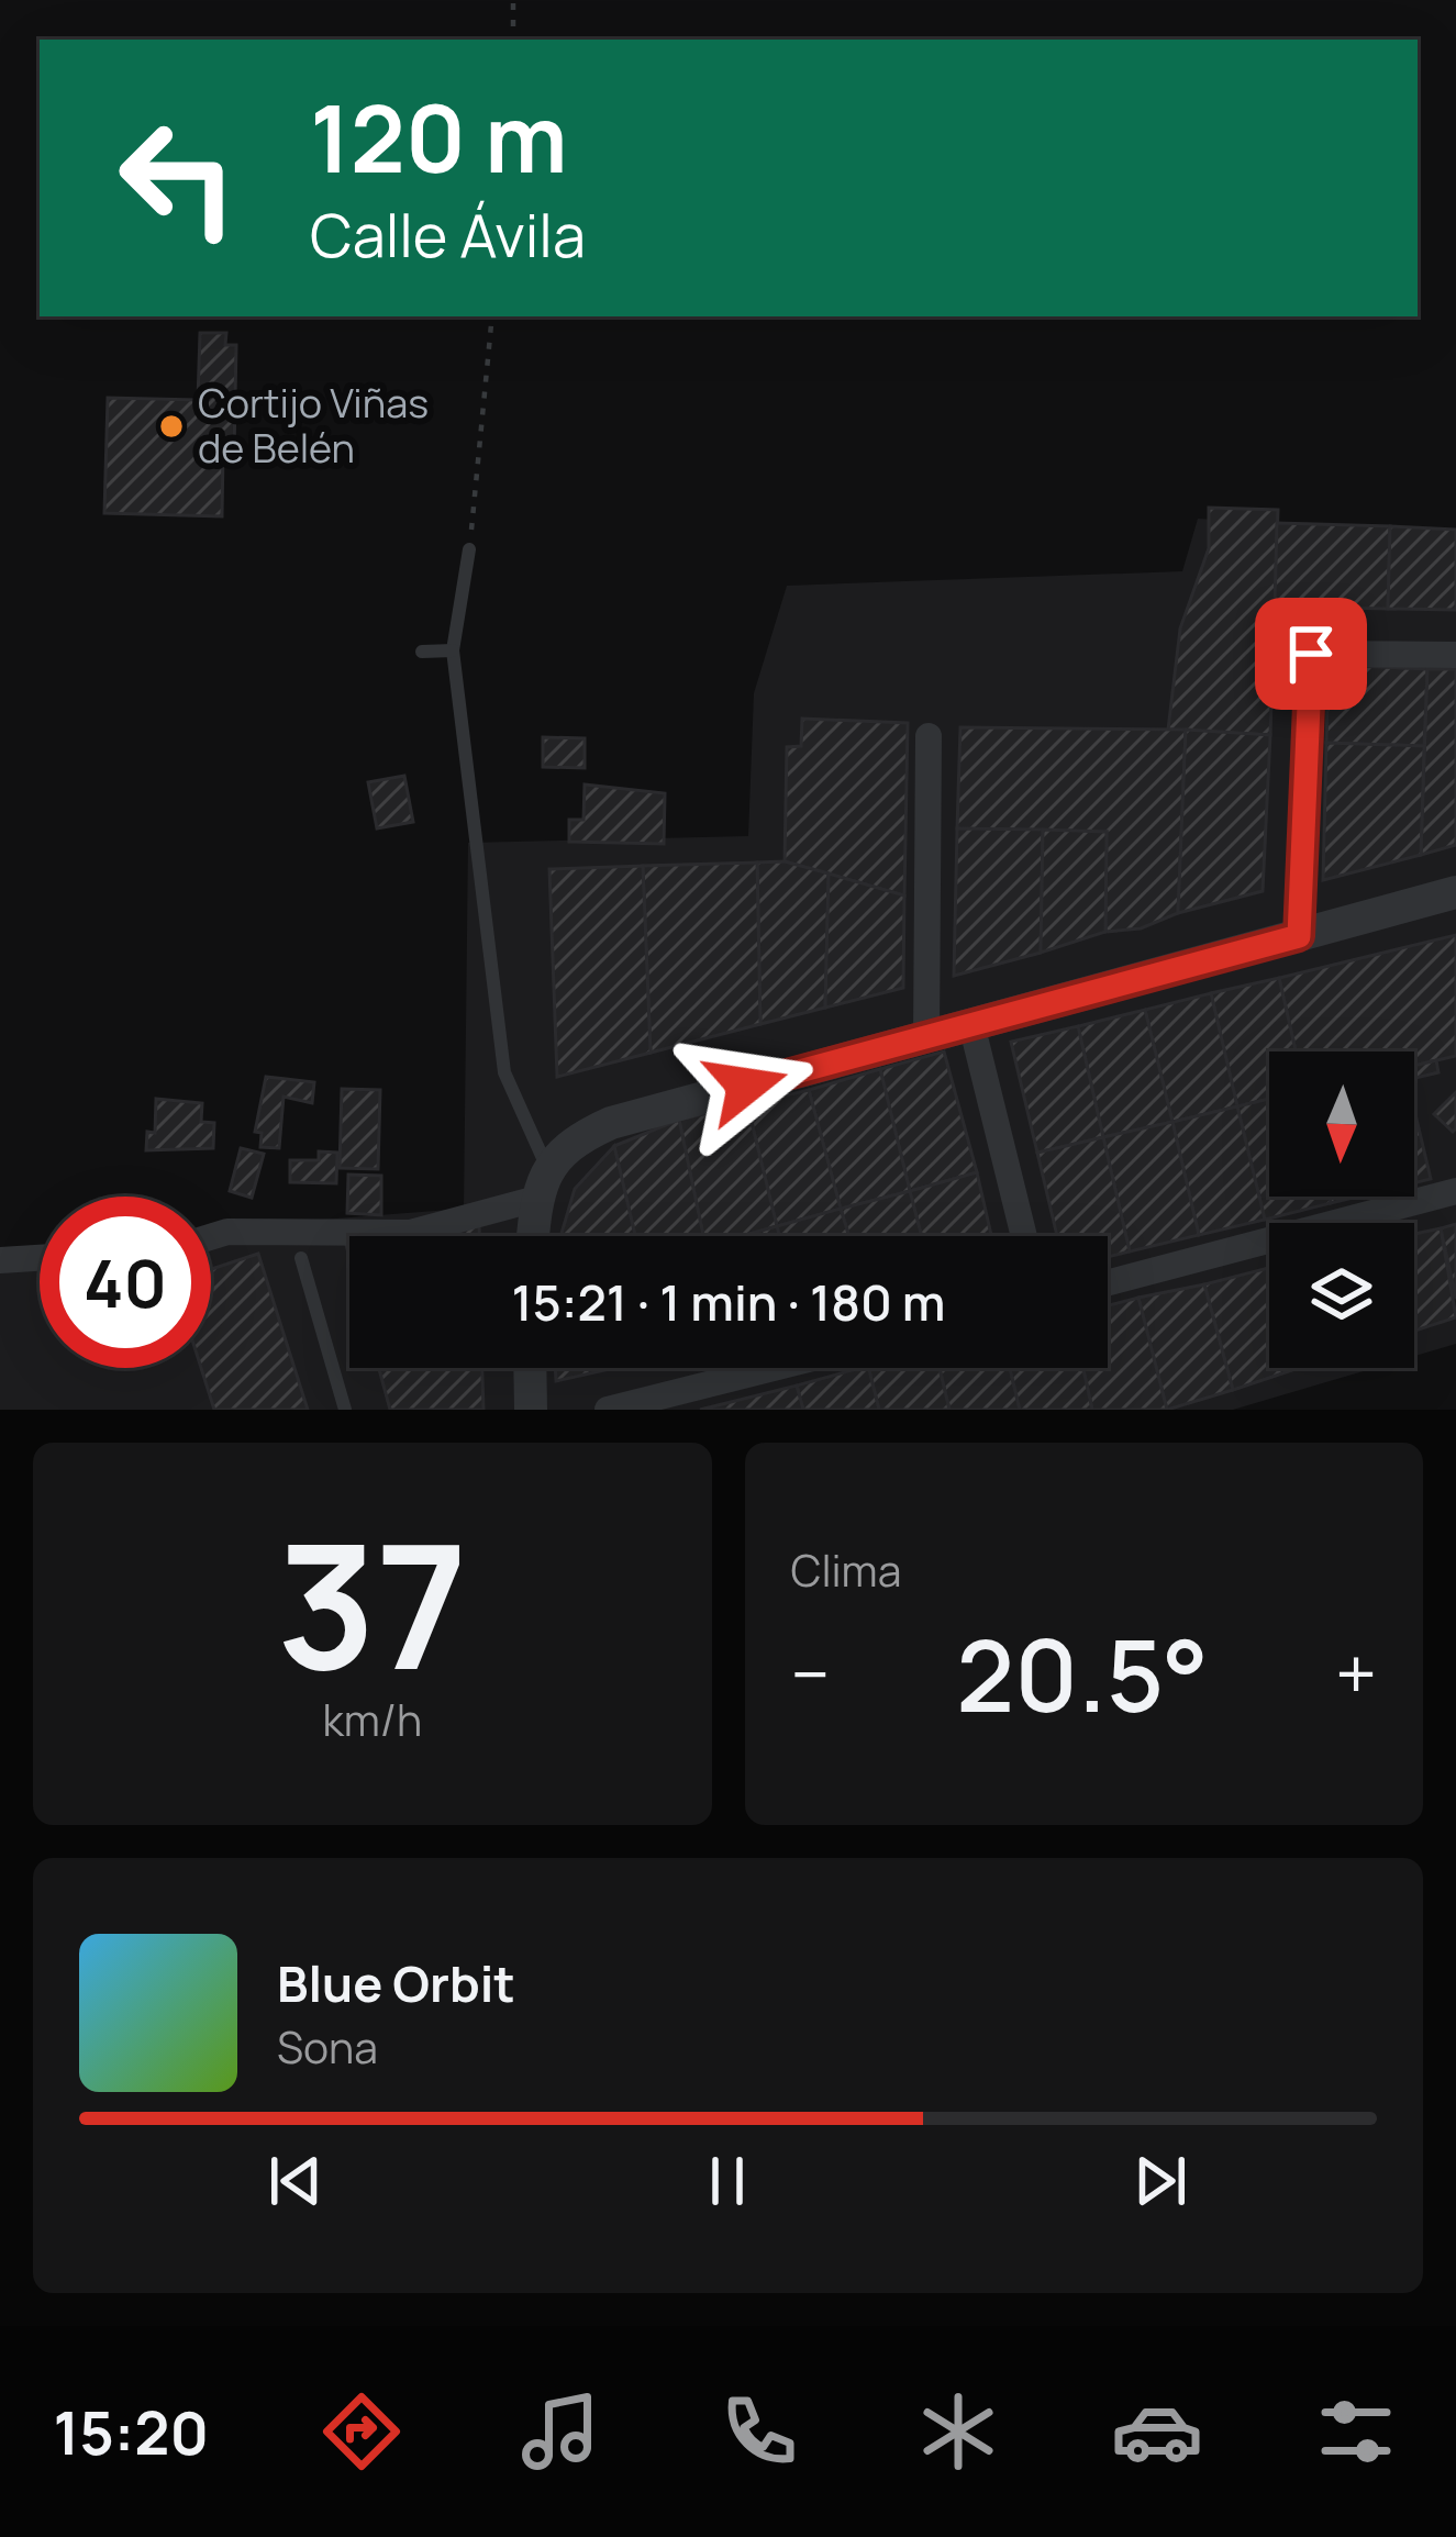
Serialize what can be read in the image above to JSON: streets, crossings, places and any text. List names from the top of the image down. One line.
{"places":["Cortijo Viñas de Belén"],"north":"bottom","page":{"turn":["120 m","Calle Ávila"],"limit":"40","trip":"15:21 · 1 min · 180 m","tile":[["37","km/h"],"Clima"],"heat":["−","20.5°","+"],"song":["Blue Orbit","Sona"],"tabs":"15:20"}}
